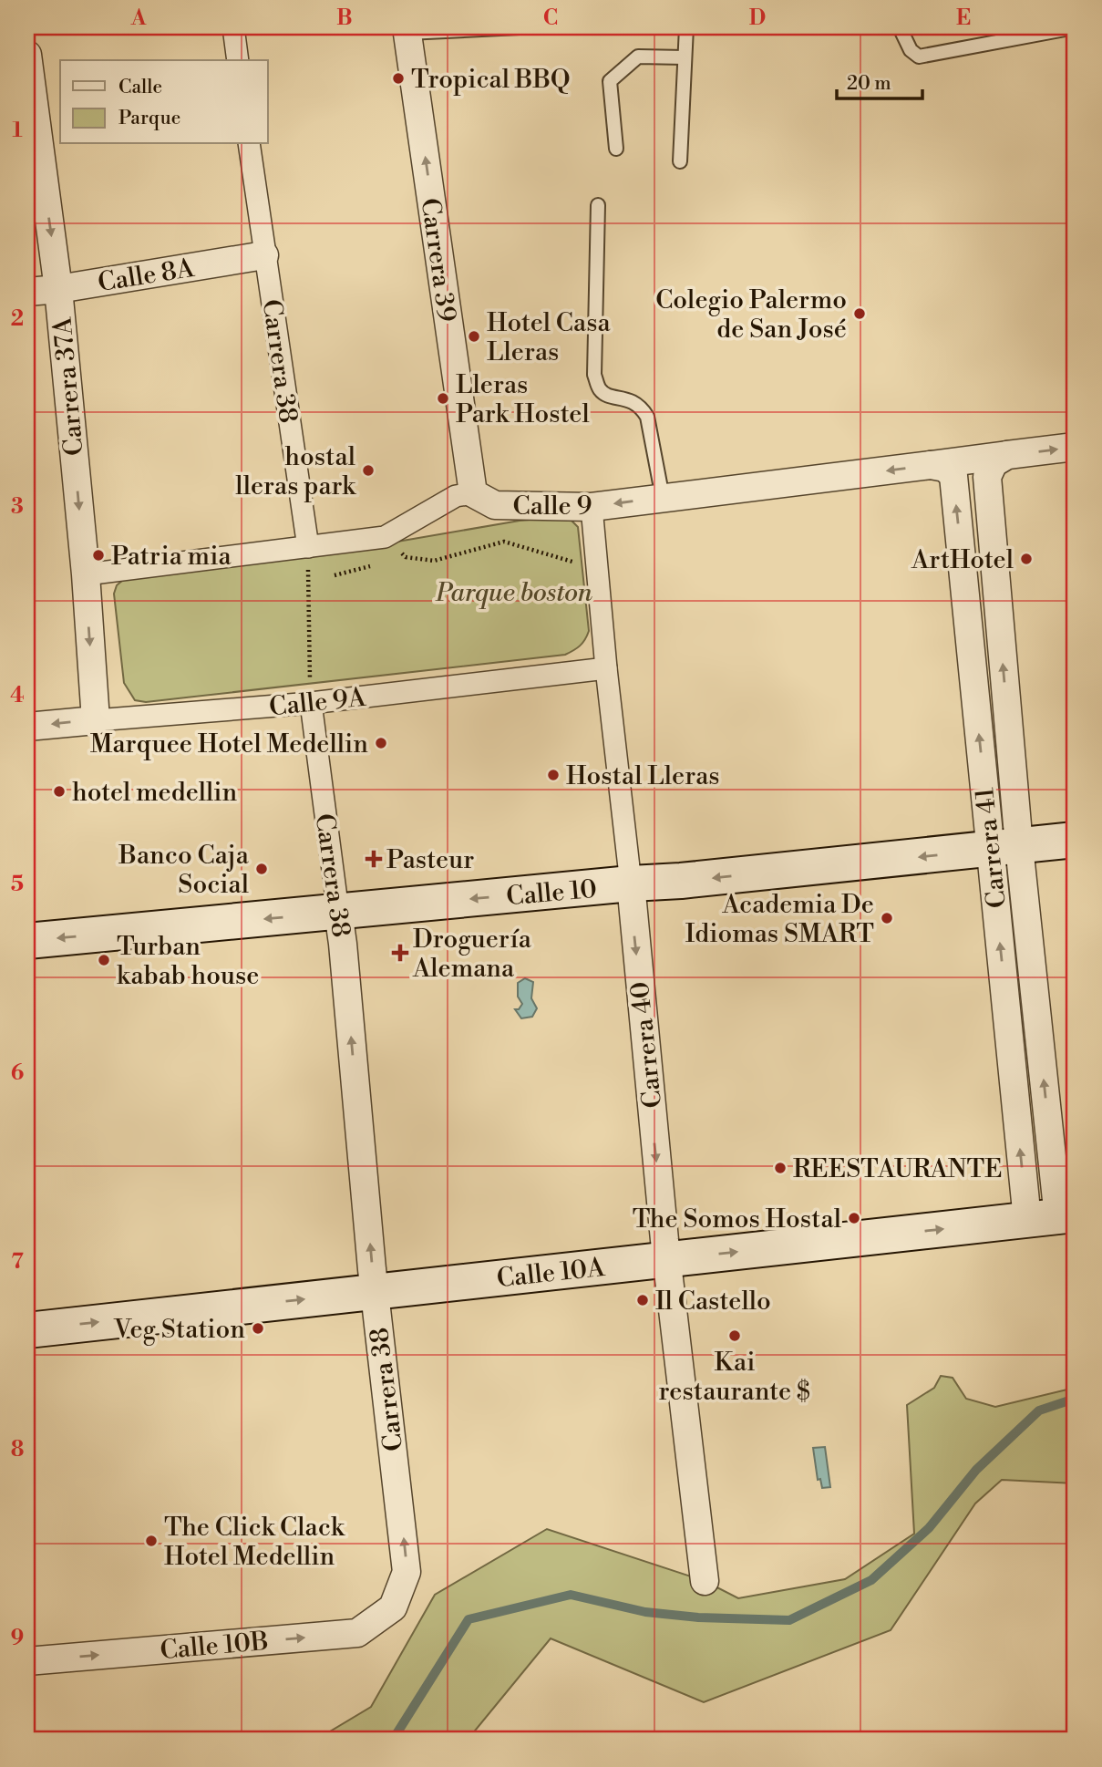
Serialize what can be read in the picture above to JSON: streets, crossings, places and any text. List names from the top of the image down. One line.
{"streets":{"main road":["Calle 10","Calle 10A"],"street":["Carrera 39","Calle 8A","Carrera 38","Carrera 37A","Calle 9","Calle 9A","Carrera 41","Carrera 40","Calle 10B"]},"crossings":[["Carrera 39","Calle 9"],["Calle 8A","Carrera 38"],["Calle 8A","Carrera 37A"],["Carrera 38","Calle 9A"],["Carrera 38","Calle 10"],["Carrera 38","Calle 10A"],["Carrera 38","Calle 10B"],["Carrera 37A","Calle 9A"],["Calle 9","Carrera 41"],["Calle 9","Carrera 40"],["Calle 9A","Carrera 40"],["Carrera 41","Calle 10"],["Carrera 41","Calle 10A"],["Calle 10","Carrera 40"],["Carrera 40","Calle 10A"]],"one_way":["Carrera 39","Carrera 38","Carrera 37A","Calle 9","Carrera 41","Calle 10","Calle 10A","Calle 10B"],"parks":["Parque boston"],"places":{"other":["Tropical BBQ","Colegio Palermo de San José","Hotel Casa Lleras","Lleras Park Hostel","hostal lleras park","Patria mia","ArtHotel","Marquee Hotel Medellin","Hostal Lleras","hotel medellin","Banco Caja Social","Academia De Idiomas SMART","Turban kabab house","REESTAURANTE","The Somos Hostal","Il Castello","Veg Station","Kai restaurante $","The Click Clack Hotel Medellin"],"health":["Pasteur","Droguería Alemana"]},"legend":["Calle","Parque"],"scale_bar":"20 m","grid":{"columns":["A","B","C","D","E"],"rows":["1","2","3","4","5","6","7","8","9"]}}
